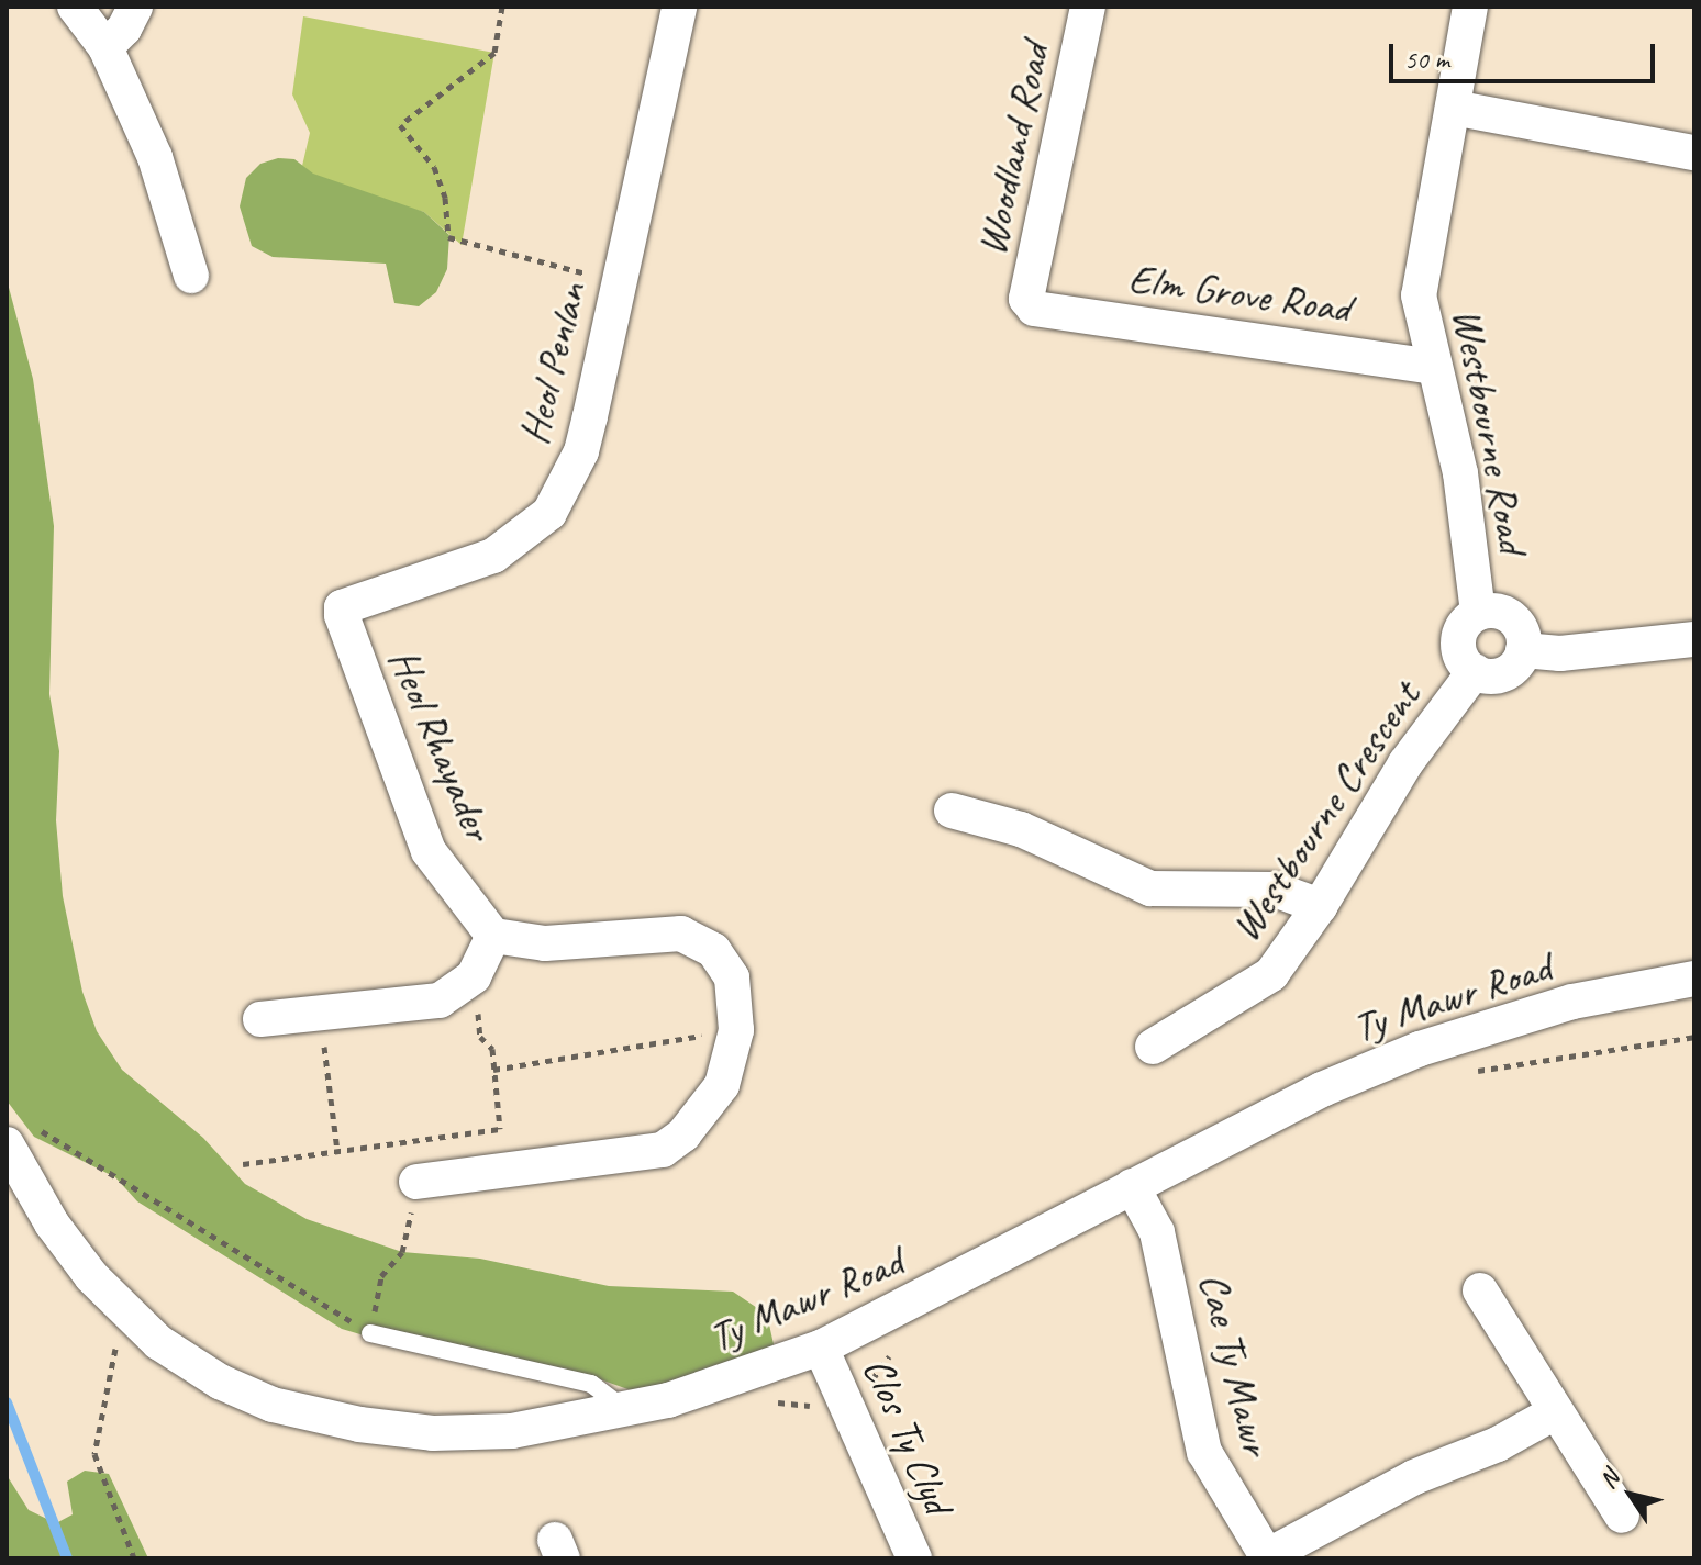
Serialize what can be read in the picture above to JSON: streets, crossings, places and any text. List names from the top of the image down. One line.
{"streets":{"street":["Woodland Road","Elm Grove Road","Heol Penlan","Westbourne Road","Heol Rhayader","Westbourne Crescent","Ty Mawr Road","Cae Ty Mawr","Clos Ty Clyd"]},"crossings":[["Woodland Road","Elm Grove Road"],["Elm Grove Road","Westbourne Road"],["Heol Penlan","Heol Rhayader"],["Westbourne Road","Westbourne Crescent"],["Ty Mawr Road","Cae Ty Mawr"],["Ty Mawr Road","Clos Ty Clyd"]],"scale_bar":"50 m","north":"top left"}
